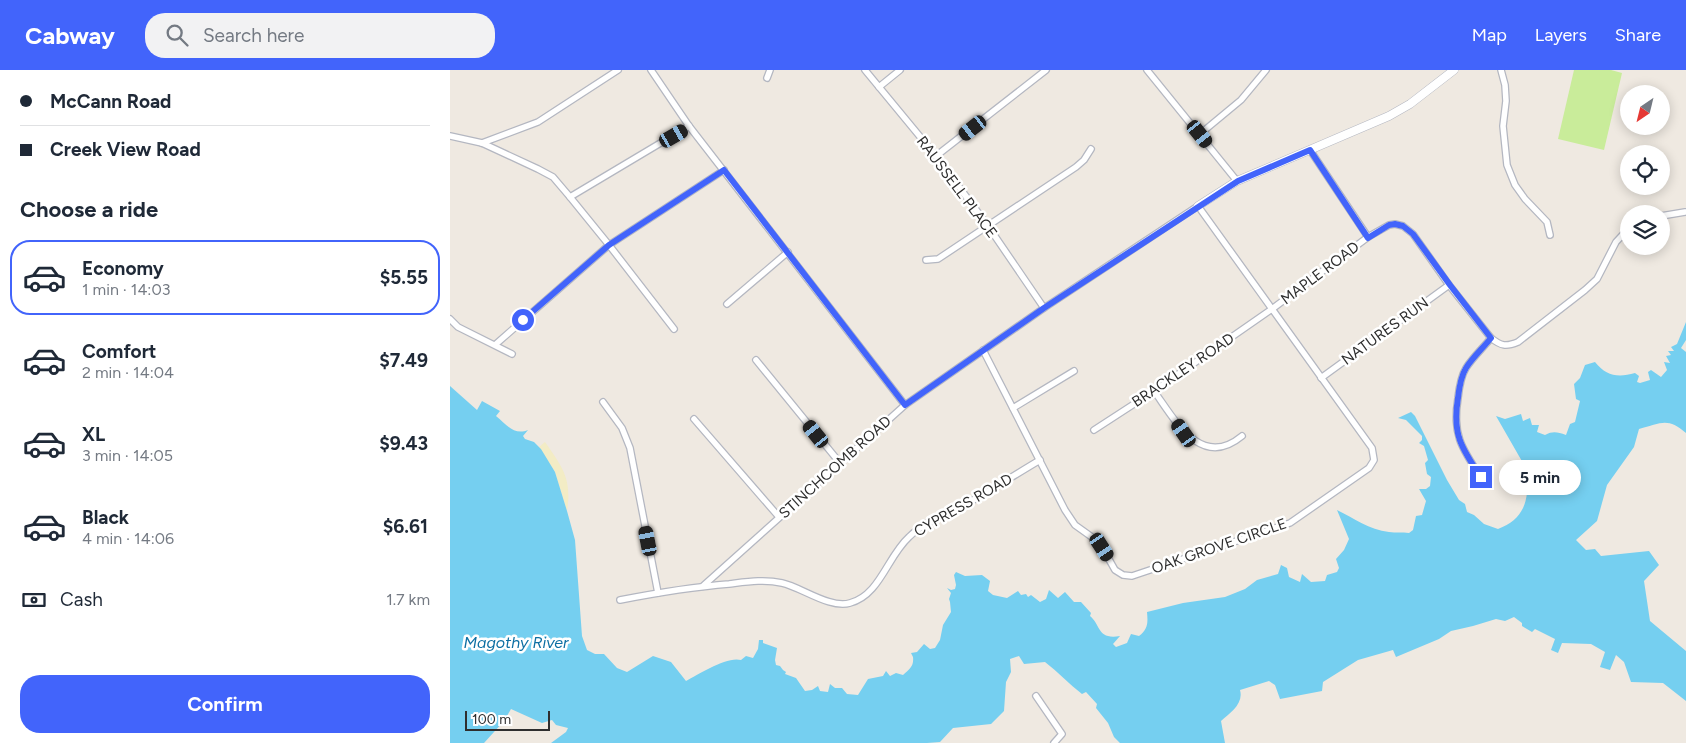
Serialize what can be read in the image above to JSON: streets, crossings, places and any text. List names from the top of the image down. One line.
{"streets":{"street":["RAUSSELL PLACE","MAPLE ROAD","NATURES RUN","BRACKLEY ROAD","STINCHCOMB ROAD","CYPRESS ROAD","OAK GROVE CIRCLE"]},"crossings":[["RAUSSELL PLACE","STINCHCOMB ROAD"],["MAPLE ROAD","NATURES RUN"],["MAPLE ROAD","BRACKLEY ROAD"],["MAPLE ROAD","OAK GROVE CIRCLE"],["NATURES RUN","OAK GROVE CIRCLE"],["BRACKLEY ROAD","OAK GROVE CIRCLE"],["STINCHCOMB ROAD","CYPRESS ROAD"],["STINCHCOMB ROAD","OAK GROVE CIRCLE"],["CYPRESS ROAD","OAK GROVE CIRCLE"]],"water":["Magothy River"],"scale_bar":"100 m","north":"bottom left","page":{"header":"Cabway","search":"Search here","nav":["Map","Layers","Share"],"banner":["McCann Road","Creek View Road"],"heading":"Choose a ride","list":[{"name":"Economy","note":"1 min · 14:03","value":"$5.55"},{"name":"Comfort","note":"2 min · 14:04","value":"$7.49"},{"name":"XL","note":"3 min · 14:05","value":"$9.43"},{"name":"Black","note":"4 min · 14:06","value":"$6.61"}],"bubble":"5 min","pay":["Cash","1.7 km"],"buttons":"Confirm","scale":"100 m"}}
